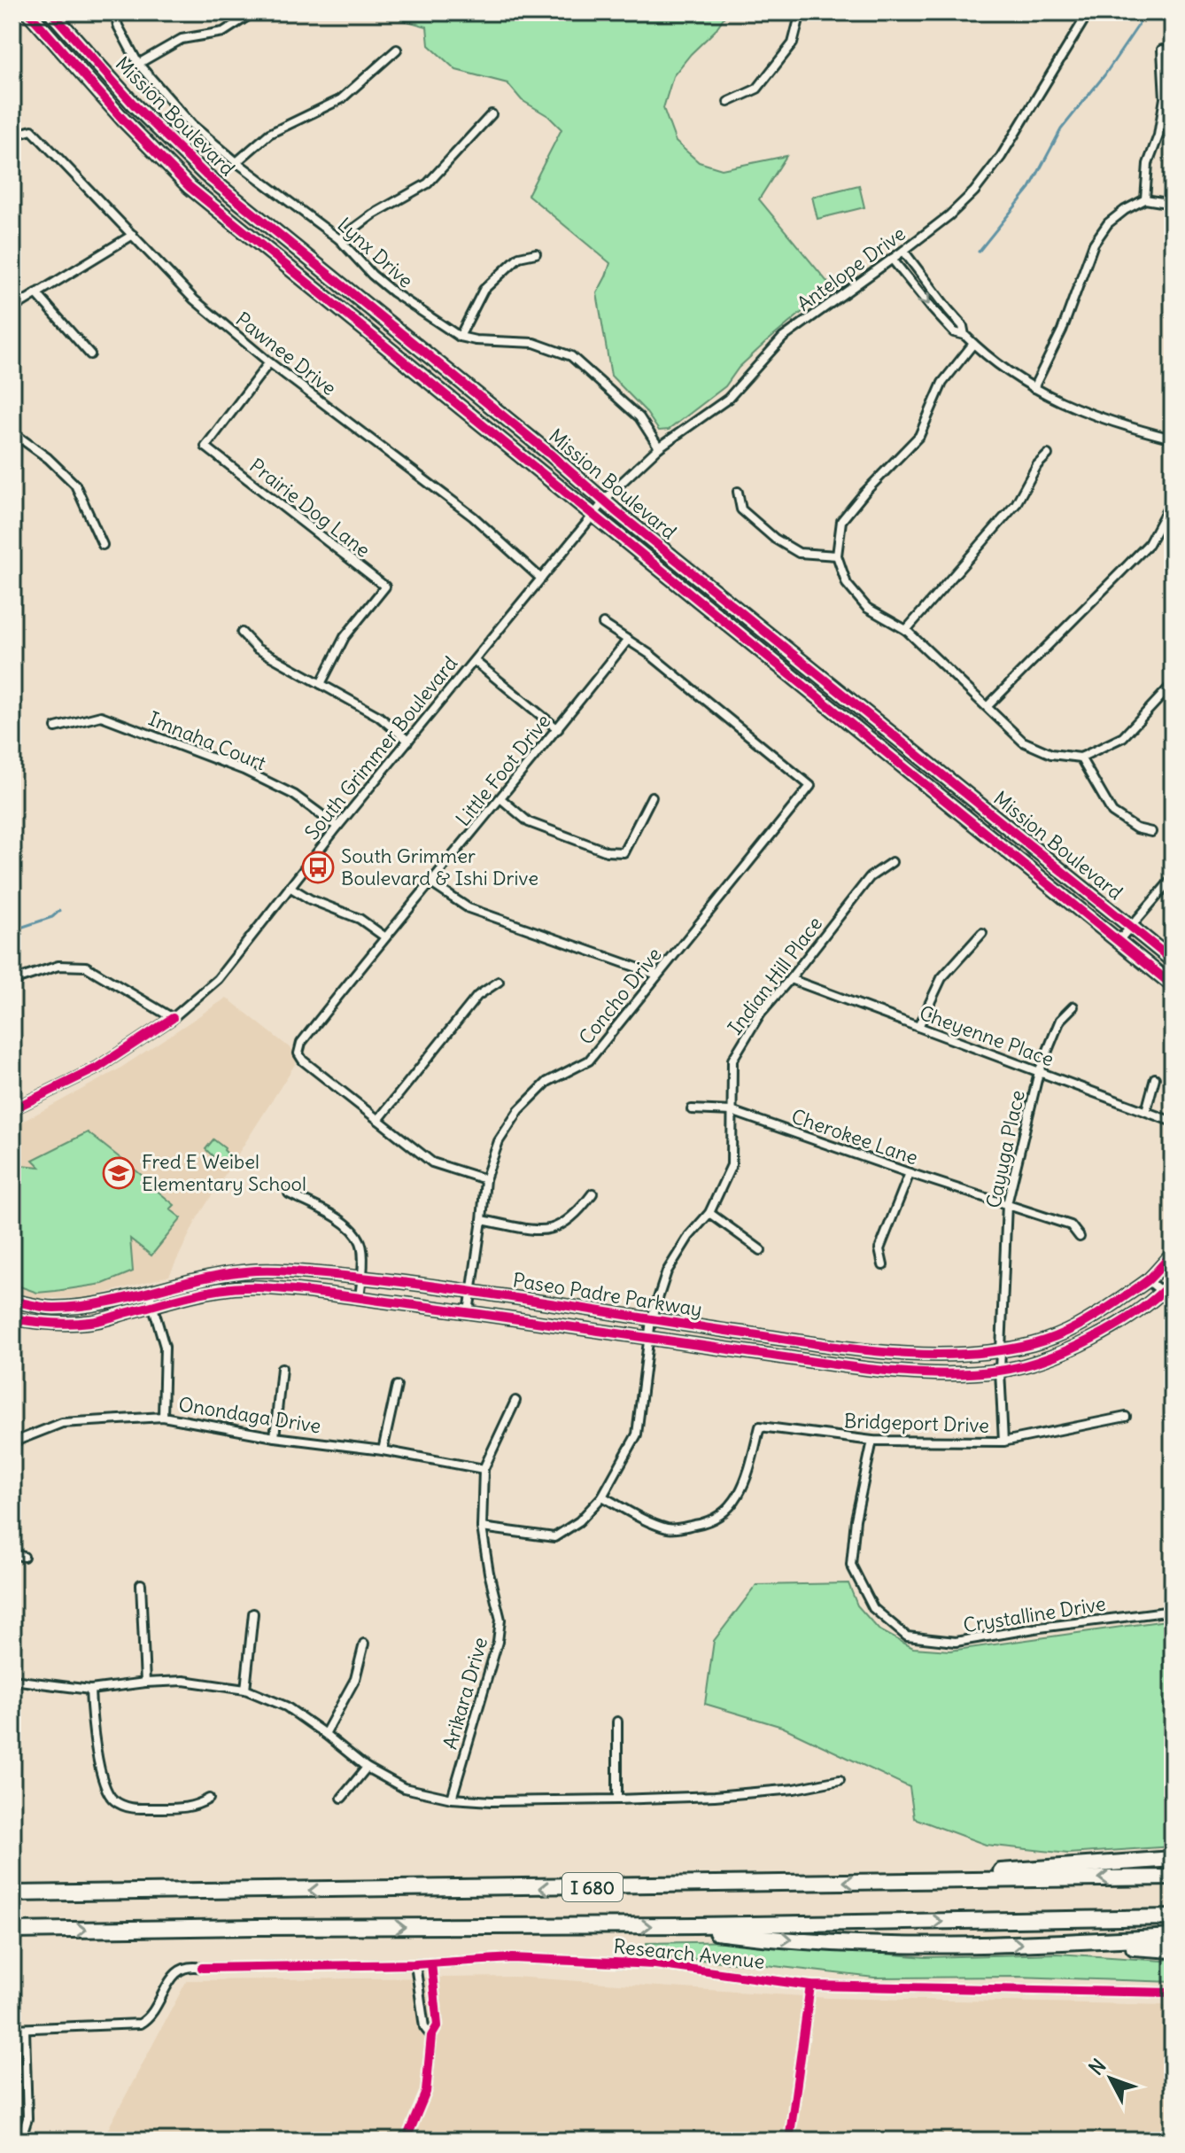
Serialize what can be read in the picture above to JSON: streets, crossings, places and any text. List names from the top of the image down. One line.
{"streets":{"highway":["I 680"],"main road":["Mission Boulevard","Paseo Padre Parkway"],"street":["Lynx Drive","Antelope Drive","Pawnee Drive","Prairie Dog Lane","Imnaha Court","South Grimmer Boulevard","Little Foot Drive","Indian Hill Place","Concho Drive","Cheyenne Place","Cherokee Lane","Cayuga Place","Onondaga Drive","Bridgeport Drive","Crystalline Drive","Arikara Drive","Research Avenue"]},"crossings":[["Mission Boulevard","Antelope Drive"],["Mission Boulevard","South Grimmer Boulevard"],["Lynx Drive","Antelope Drive"],["Antelope Drive","South Grimmer Boulevard"],["Pawnee Drive","Prairie Dog Lane"],["Pawnee Drive","South Grimmer Boulevard"],["Imnaha Court","South Grimmer Boulevard"],["Little Foot Drive","Concho Drive"],["Indian Hill Place","Cheyenne Place"],["Indian Hill Place","Cherokee Lane"],["Indian Hill Place","Paseo Padre Parkway"],["Indian Hill Place","Bridgeport Drive"],["Indian Hill Place","Arikara Drive"],["Concho Drive","Paseo Padre Parkway"],["Cheyenne Place","Cayuga Place"],["Cherokee Lane","Cayuga Place"],["Cayuga Place","Paseo Padre Parkway"],["Cayuga Place","Bridgeport Drive"],["Onondaga Drive","Arikara Drive"],["Bridgeport Drive","Crystalline Drive"]],"places":{"bus stop":["South Grimmer Boulevard & Ishi Drive"],"school or university":["Fred E Weibel Elementary School"]},"north":"top left"}
